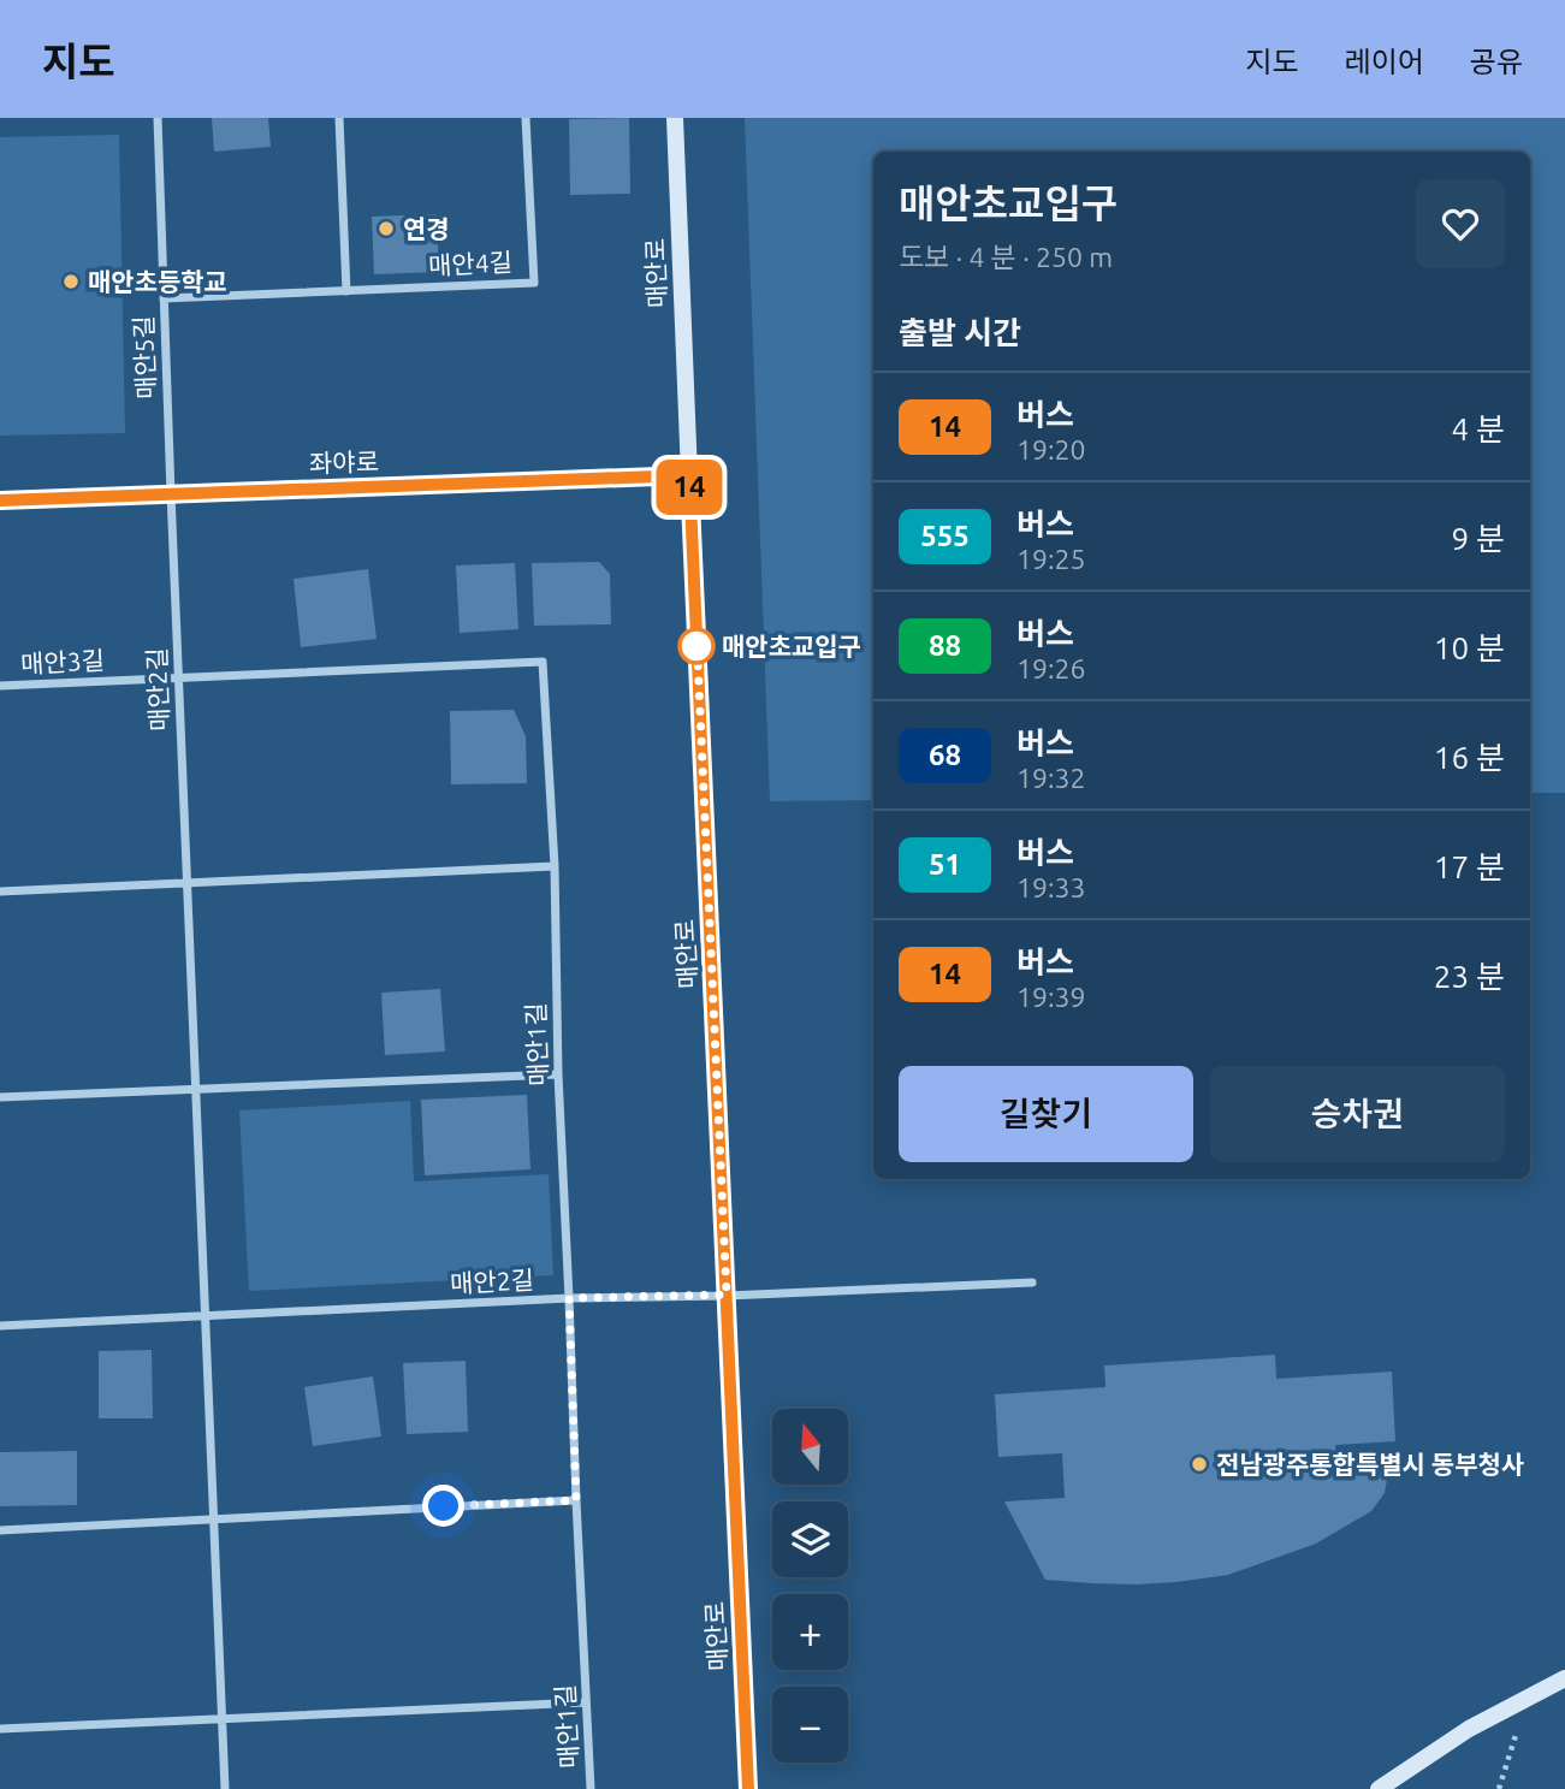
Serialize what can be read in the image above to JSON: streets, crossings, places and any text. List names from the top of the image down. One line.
{"streets":{"street":["매안4길","매안로","매안5길","좌야로","매안3길","매안2길","매안1길"]},"crossings":[["매안4길","매안5길"],["매안로","좌야로"],["매안로","매안2길"],["매안5길","좌야로"],["매안5길","매안2길"],["좌야로","매안2길"],["매안3길","매안2길"],["매안3길","매안1길"],["매안2길","매안1길"]],"places":["연경","매안초등학교","매안초교입구","전남광주통합특별시 동부청사"],"lines":["bus line 14"],"north":"top","page":{"header":"지도","nav":["지도","레이어","공유"],"on_map":"14","heading":[["매안초교입구","도보 · 4 분 · 250 m"],"출발 시간"],"list":[{"mark":"14","name":"버스","note":"19:20","value":"4 분"},{"mark":"555","name":"버스","note":"19:25","value":"9 분"},{"mark":"88","name":"버스","note":"19:26","value":"10 분"},{"mark":"68","name":"버스","note":"19:32","value":"16 분"},{"mark":"51","name":"버스","note":"19:33","value":"17 분"},{"mark":"14","name":"버스","note":"19:39","value":"23 분"}],"buttons":["길찾기","승차권"],"map_buttons":["+","−"]}}
